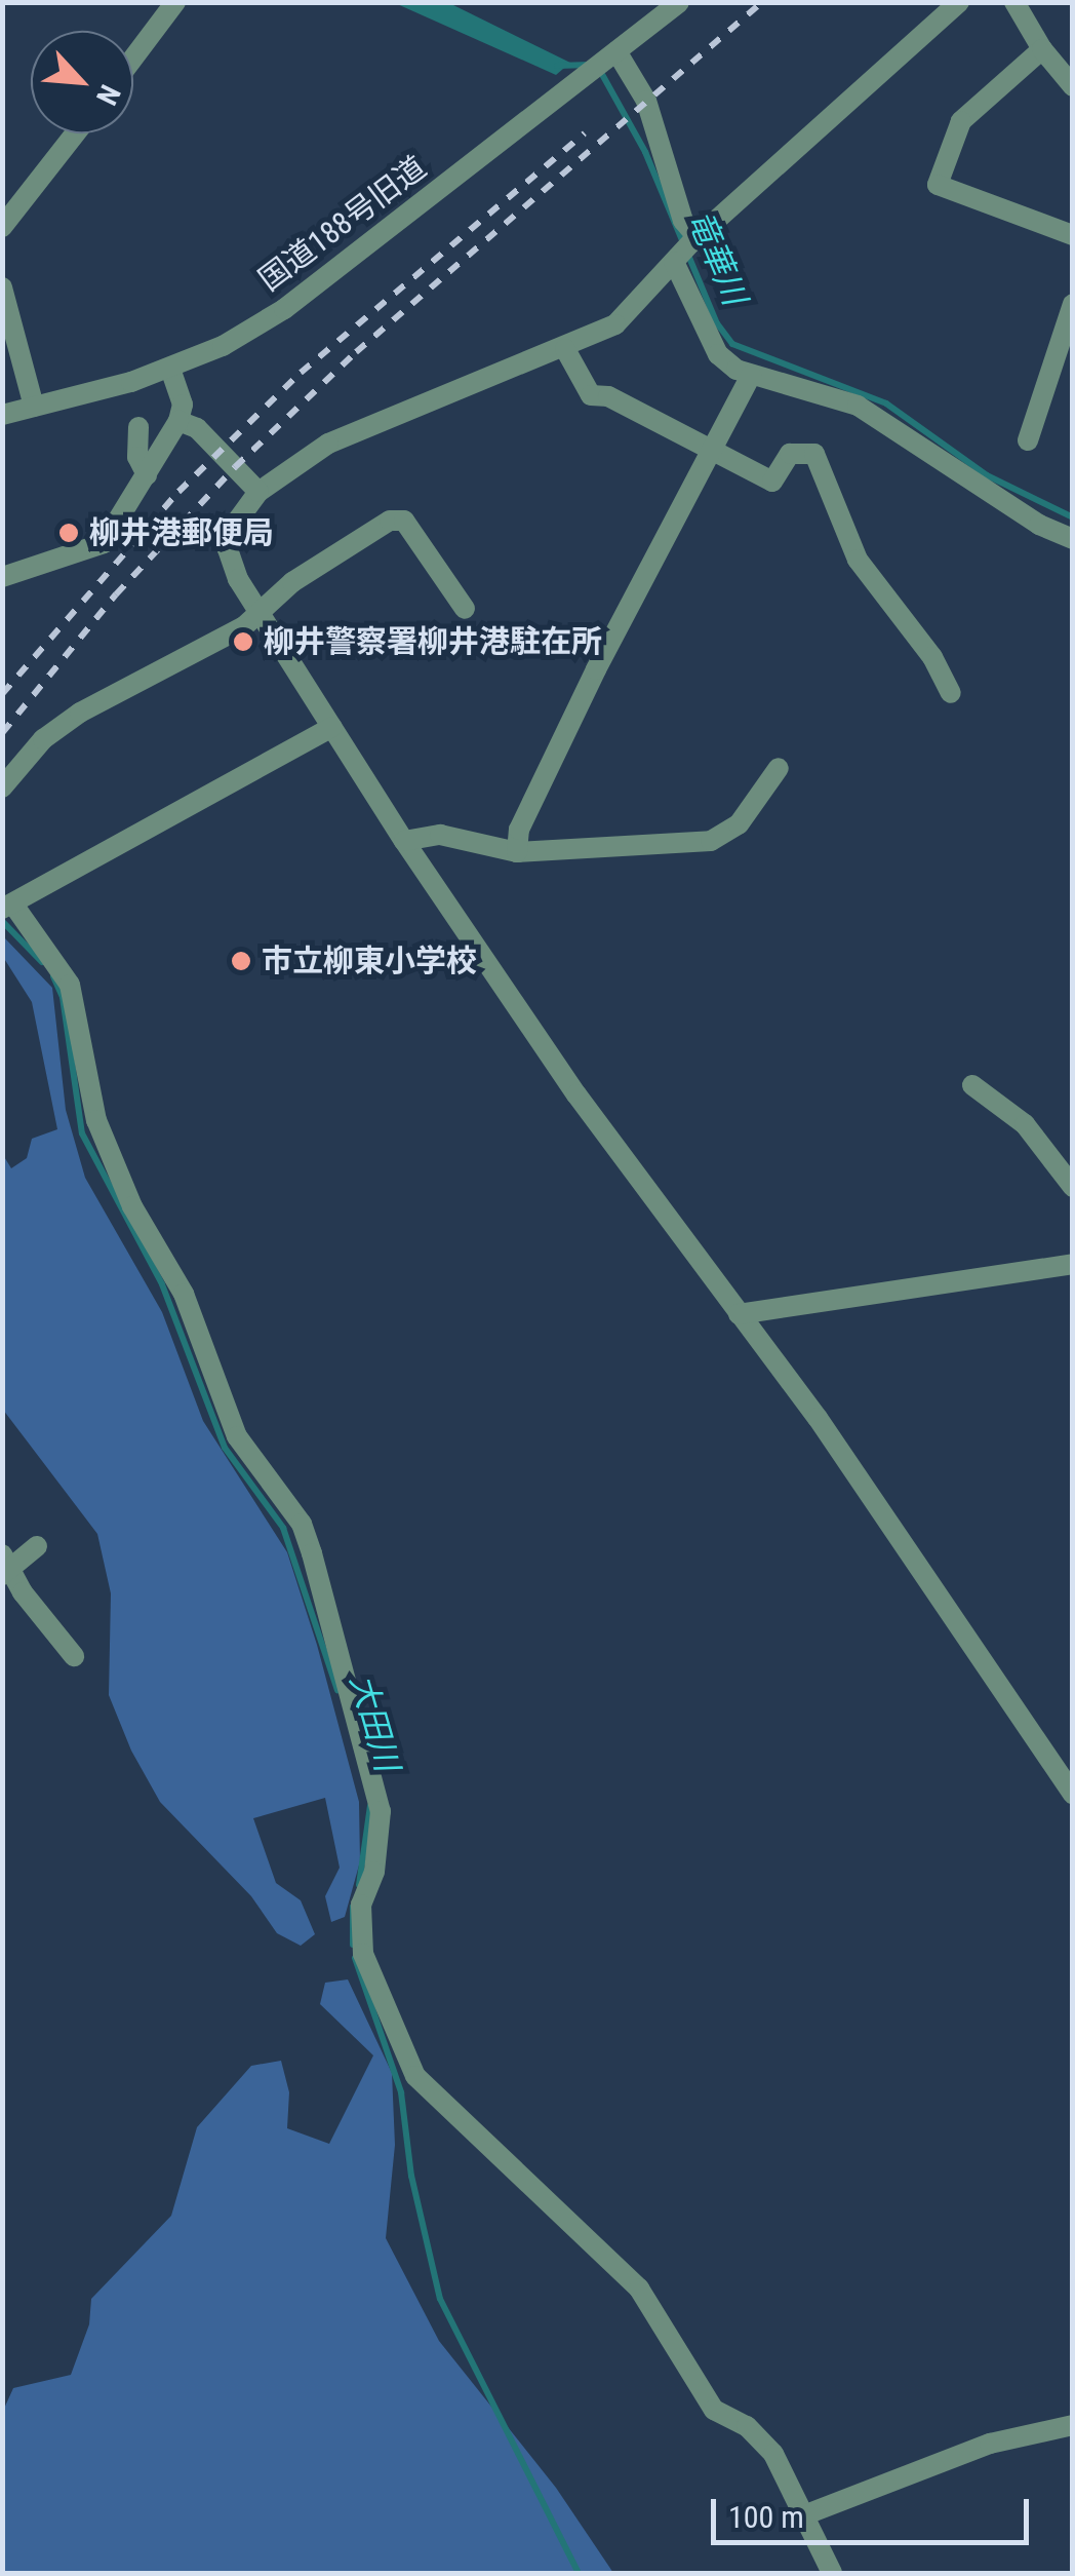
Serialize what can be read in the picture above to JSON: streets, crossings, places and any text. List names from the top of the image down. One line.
{"streets":{"street":["国道188号旧道"]},"water":["竜華川","大田川"],"places":["柳井港郵便局","柳井警察署柳井港駐在所","市立柳東小学校"],"scale_bar":"100 m","north":"bottom right"}
